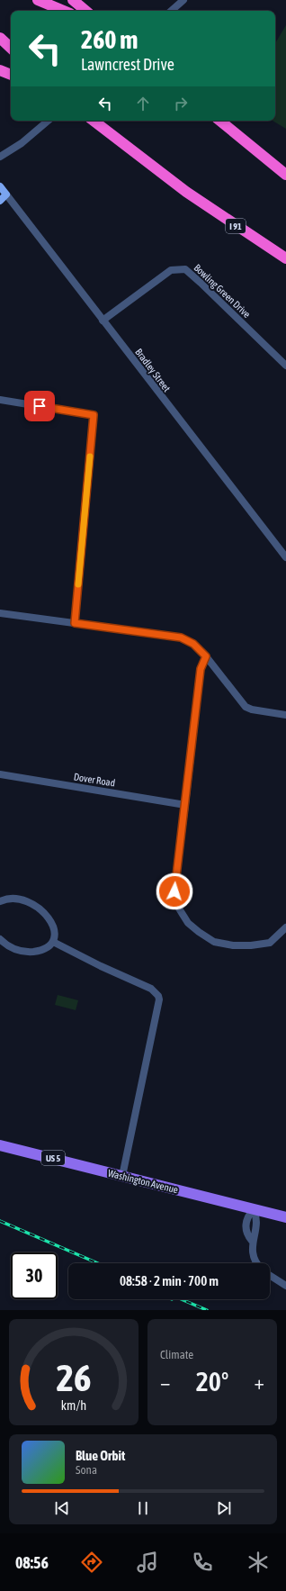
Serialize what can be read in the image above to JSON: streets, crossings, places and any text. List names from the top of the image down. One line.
{"streets":{"highway":["I 91"],"main road":["US 5","Washington Avenue"],"street":["Bowling Green Drive","Bradley Street","Dover Road"]},"crossings":[["Bowling Green Drive","Bradley Street"]],"page":{"turn":["260 m","Lawncrest Drive"],"limit":"30","trip":"08:58 · 2 min · 700 m","tile":"Climate","heat":["−","20°","+"],"song":["Blue Orbit","Sona"],"tabs":"08:56","gauge":["26","km/h"]}}
